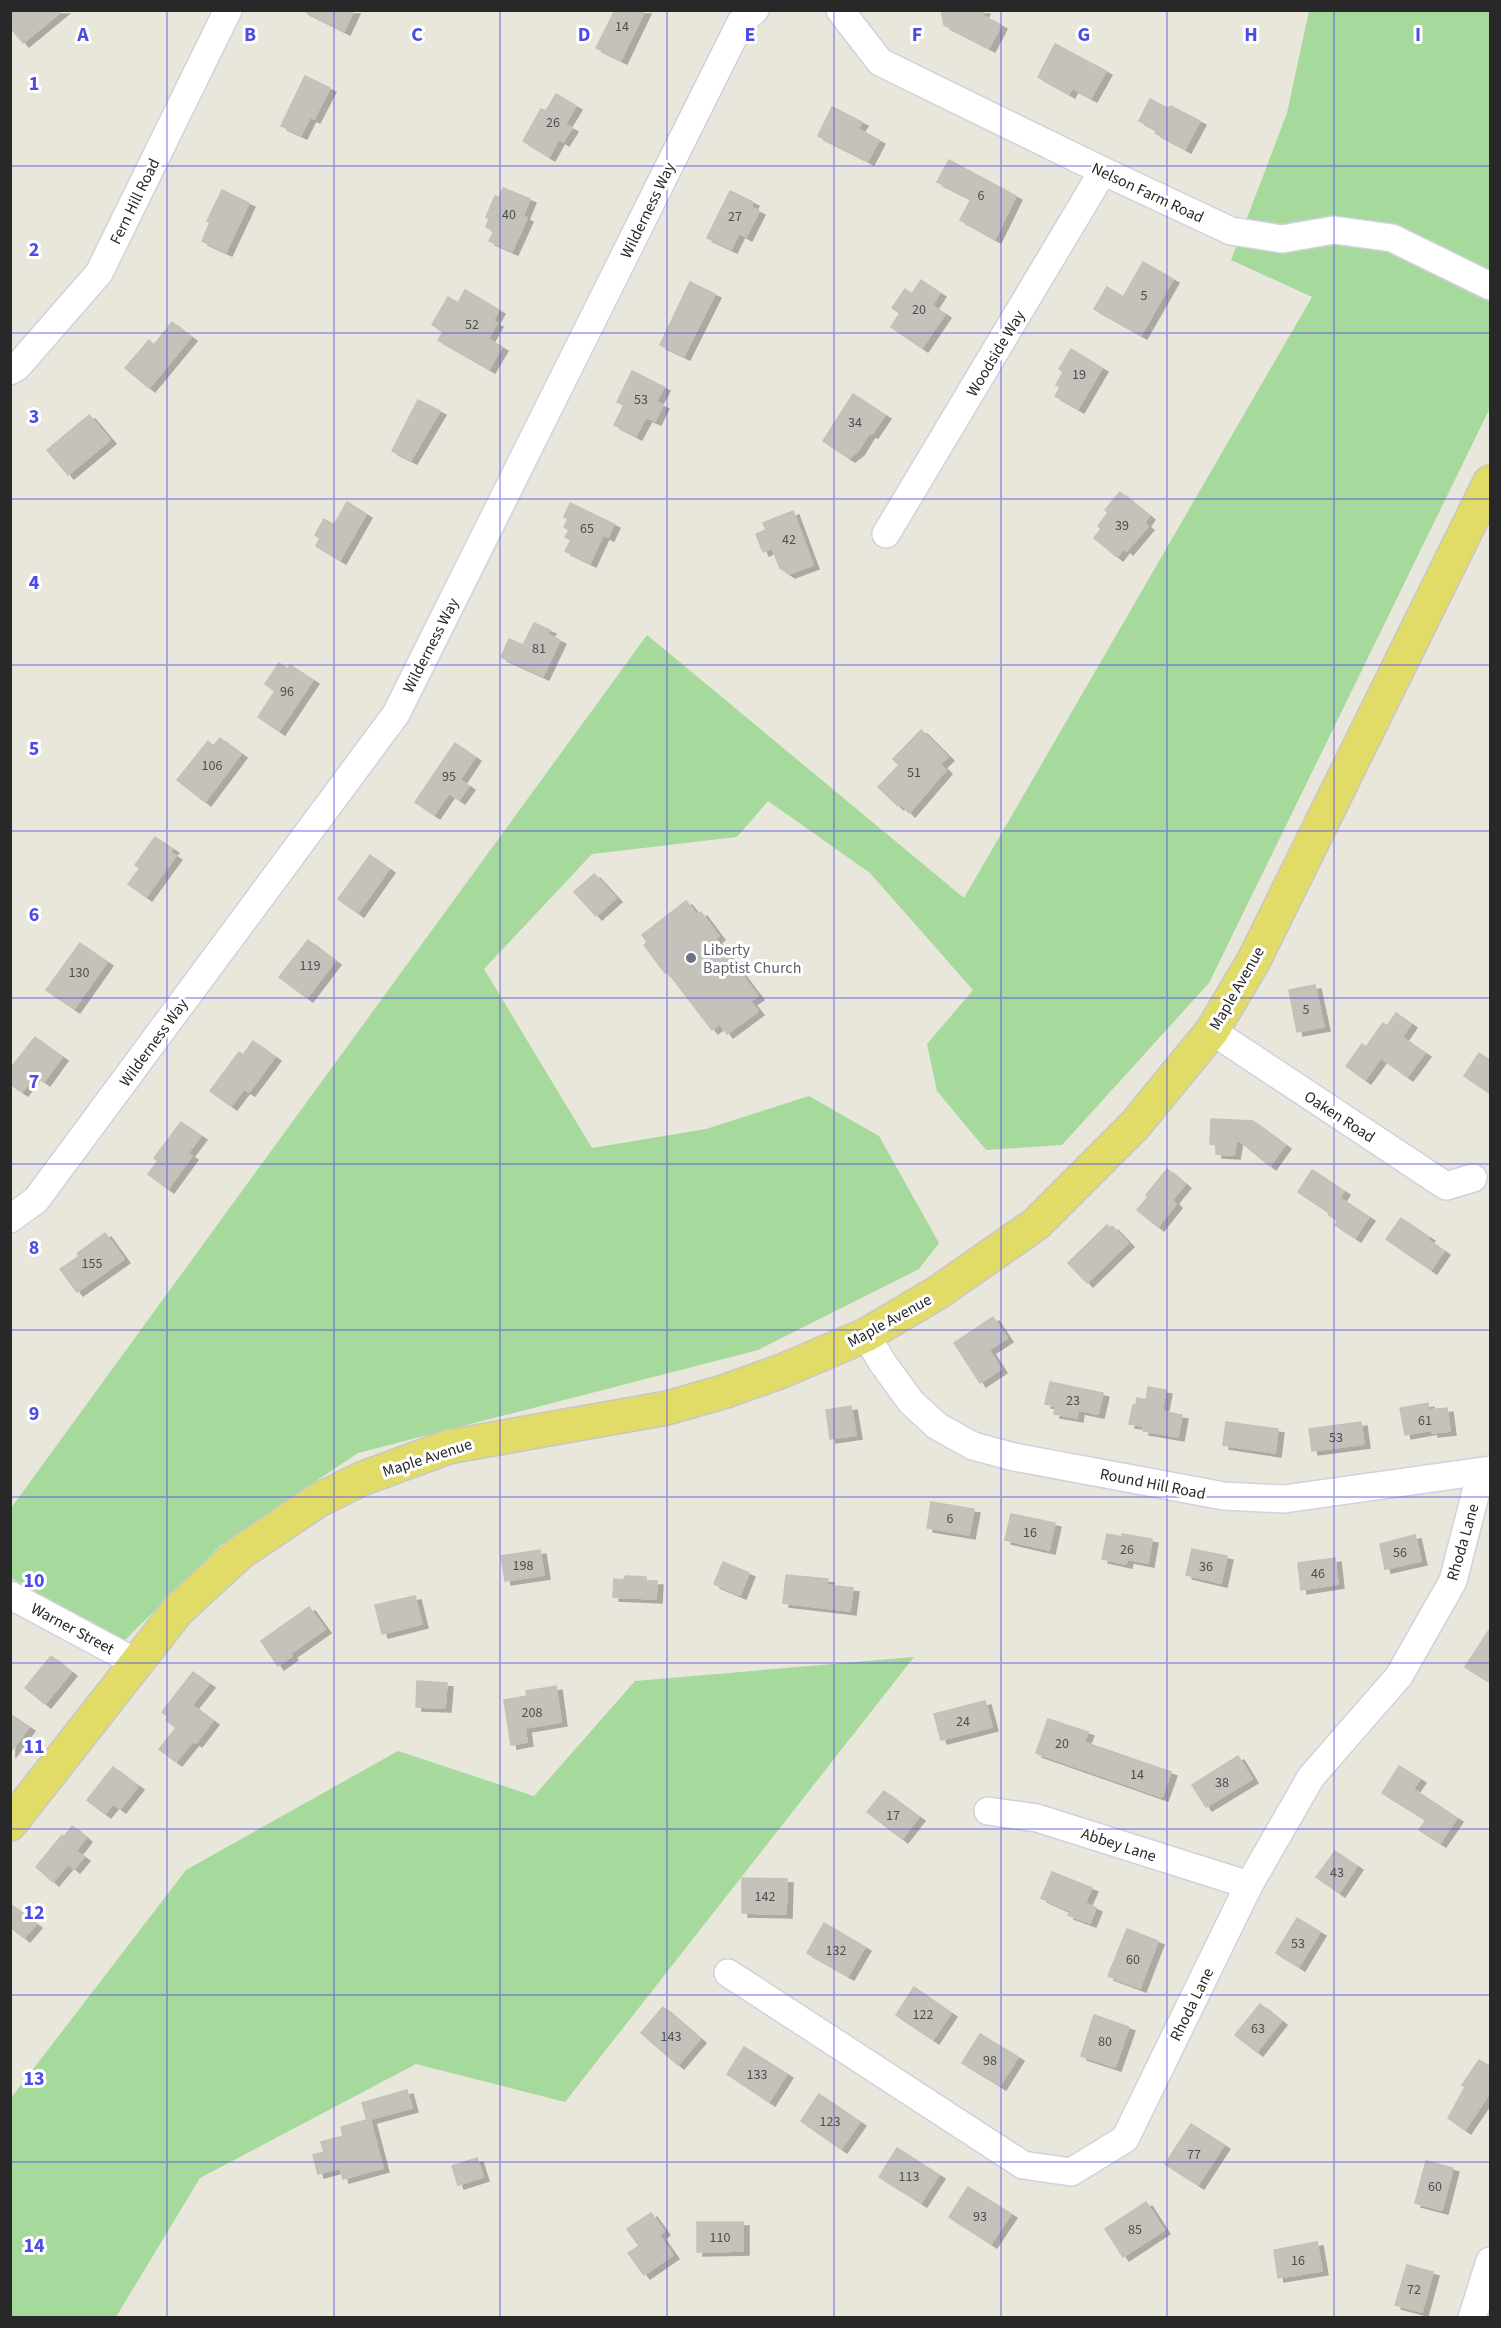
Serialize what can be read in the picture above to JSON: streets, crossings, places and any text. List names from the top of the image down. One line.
{"streets":{"main road":["Maple Avenue"],"street":["Nelson Farm Road","Fern Hill Road","Wilderness Way","Woodside Way","Oaken Road","Round Hill Road","Rhoda Lane","Warner Street","Abbey Lane"]},"crossings":[["Nelson Farm Road","Woodside Way"],["Maple Avenue","Oaken Road"],["Maple Avenue","Round Hill Road"],["Maple Avenue","Warner Street"],["Round Hill Road","Rhoda Lane"],["Rhoda Lane","Abbey Lane"]],"places":["Liberty Baptist Church"],"house_numbers":["14","26","6","40","27","5","20","52","19","53","34","39","65","42","81","96","106","51","95","119","130","5","155","23","61","53","6","16","26","56","198","36","46","208","24","20","14","38","17","43","142","53","132","60","122","63","143","80","98","133","123","77","113","60","93","85","110","16","72"],"grid":{"columns":["A","B","C","D","E","F","G","H","I"],"rows":["1","2","3","4","5","6","7","8","9","10","11","12","13","14"]}}
